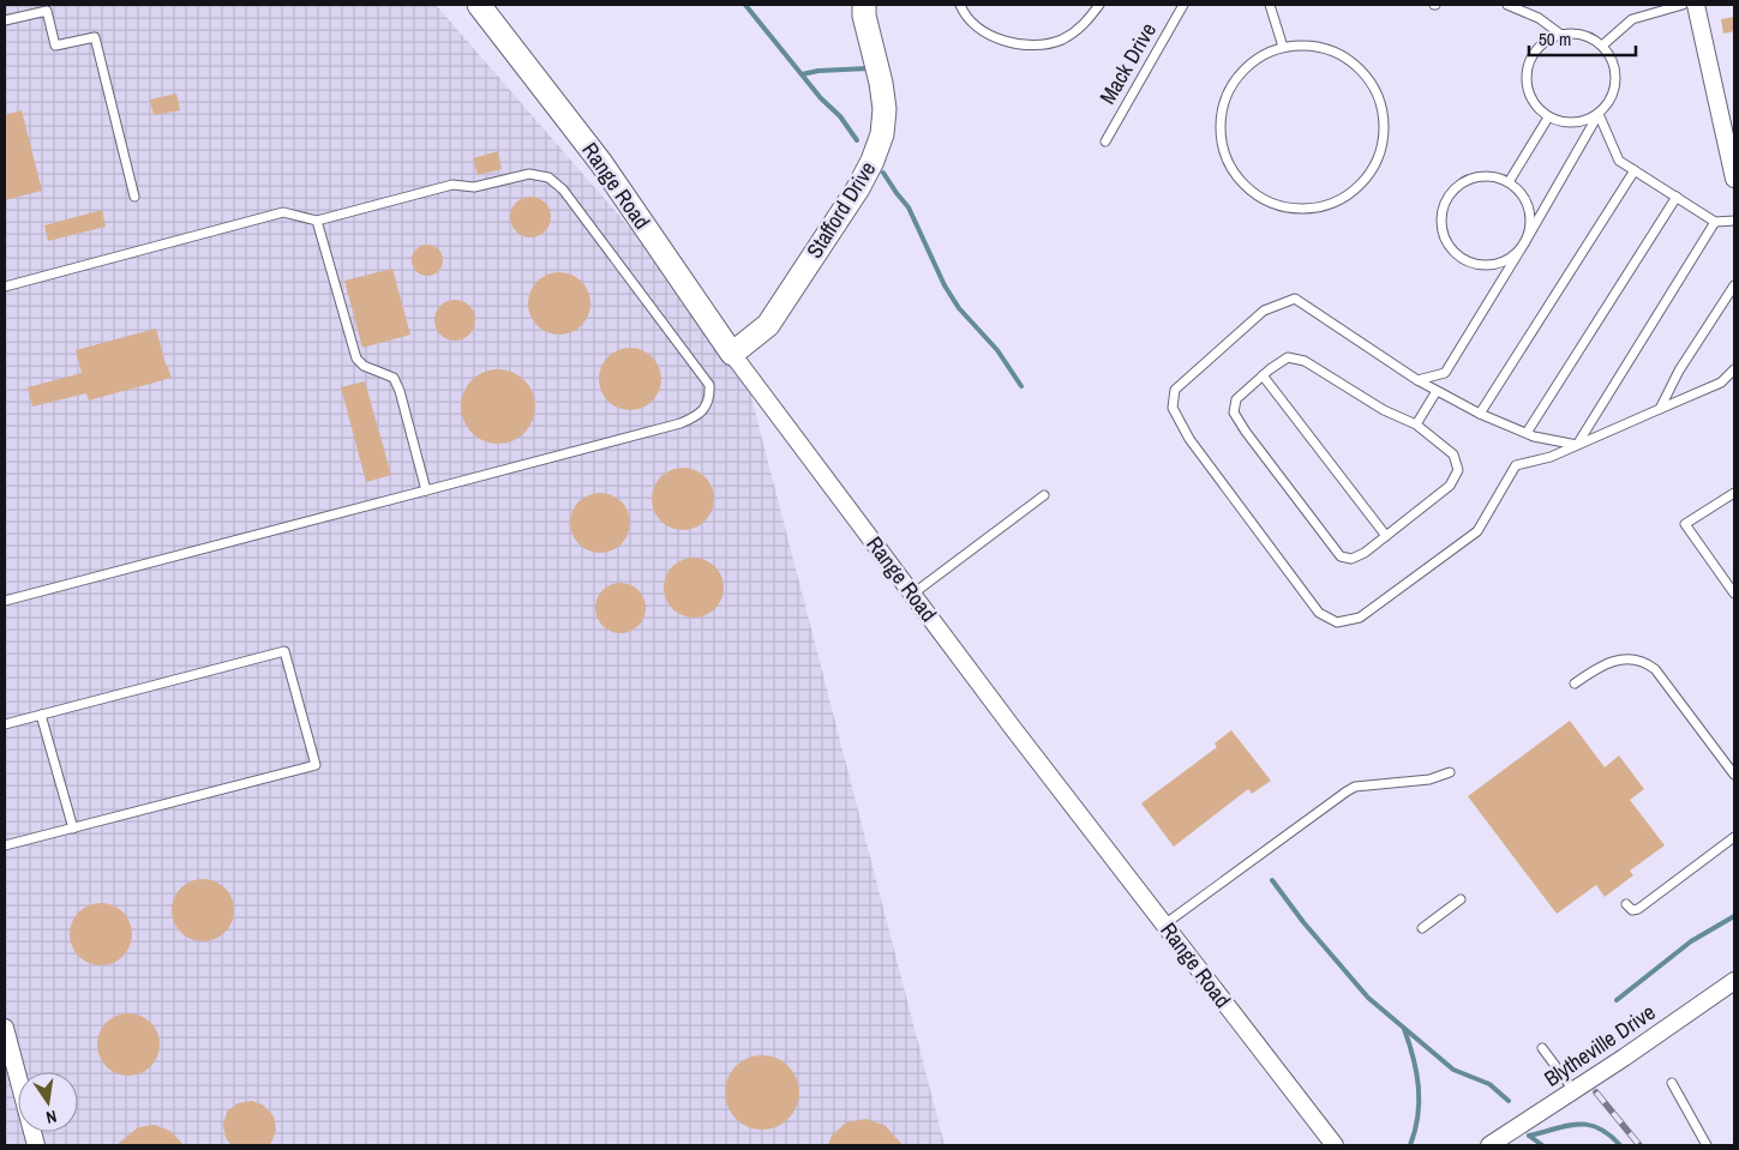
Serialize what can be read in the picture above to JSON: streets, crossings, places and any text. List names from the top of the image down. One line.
{"streets":{"street":["Range Road","Stafford Drive","Blytheville Drive"],"lane":["Mack Drive"]},"crossings":[["Range Road","Stafford Drive"]],"scale_bar":"50 m","north":"bottom"}
